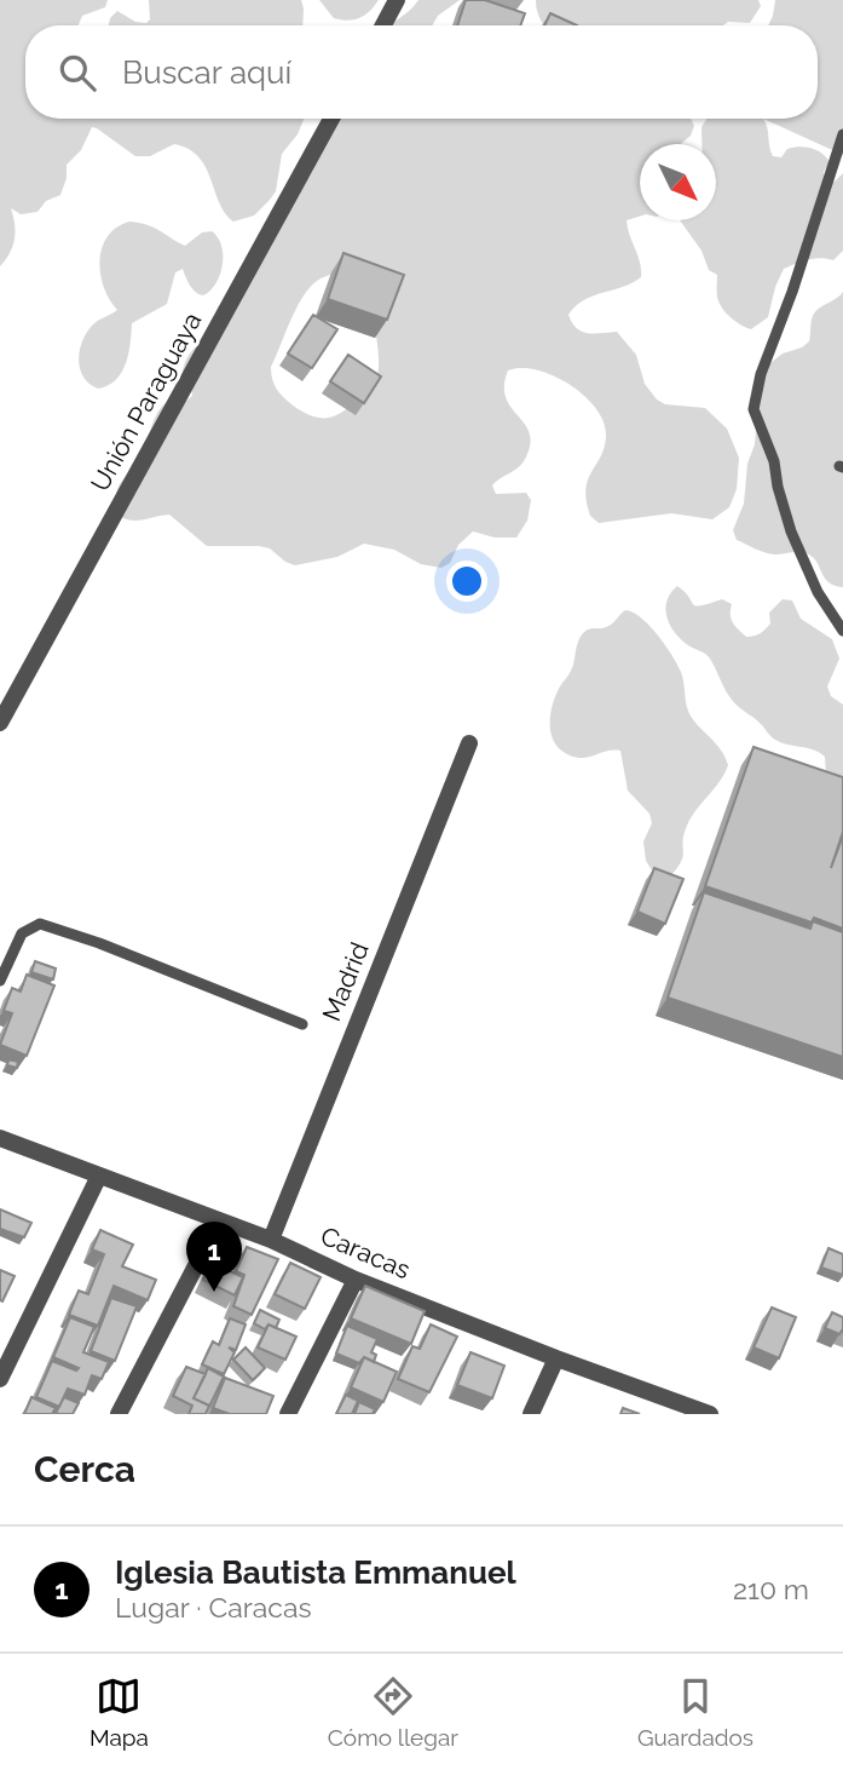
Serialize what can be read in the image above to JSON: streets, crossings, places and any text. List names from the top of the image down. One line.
{"streets":{"street":["Unión Paraguaya","Madrid","Caracas"]},"crossings":[["Madrid","Caracas"]],"north":"bottom right","page":{"search":"Buscar aquí","pins":"1","heading":"Cerca","list":[{"mark":"1","name":"Iglesia Bautista Emmanuel","note":"Lugar · Caracas","value":"210 m"}],"nav":["Mapa","Cómo llegar","Guardados"]}}
